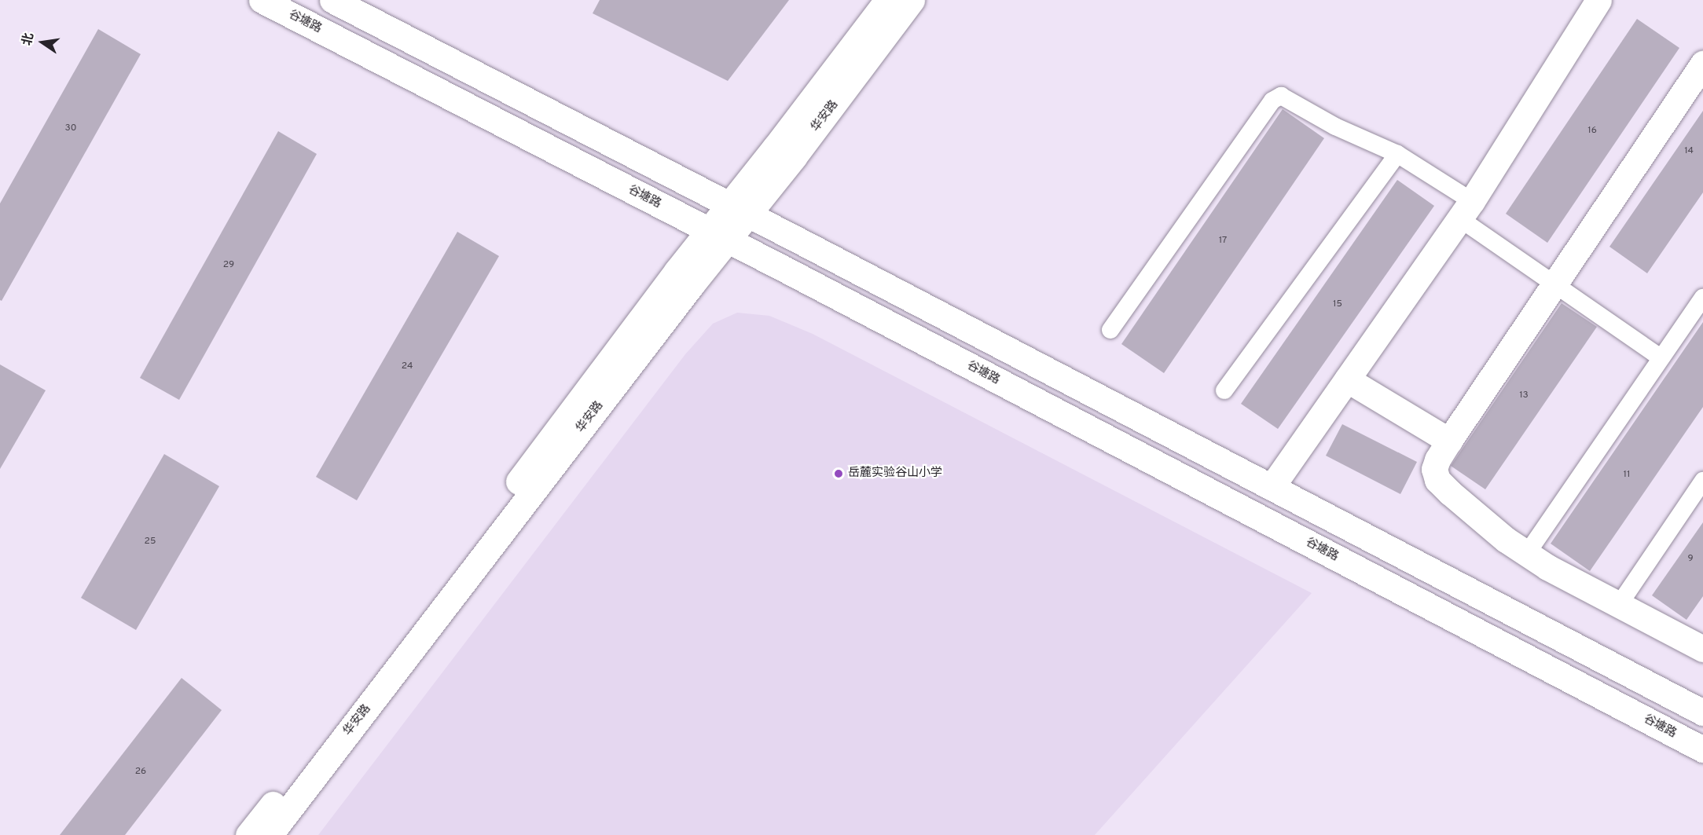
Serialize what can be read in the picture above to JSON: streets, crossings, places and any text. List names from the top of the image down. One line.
{"streets":{"street":["谷塘路","华安路"]},"crossings":[["谷塘路","华安路"]],"places":["岳麓实验谷山小学"],"house_numbers":["30","16","14","17","29","15","24","13","11","25","9","26"],"north":"left"}
